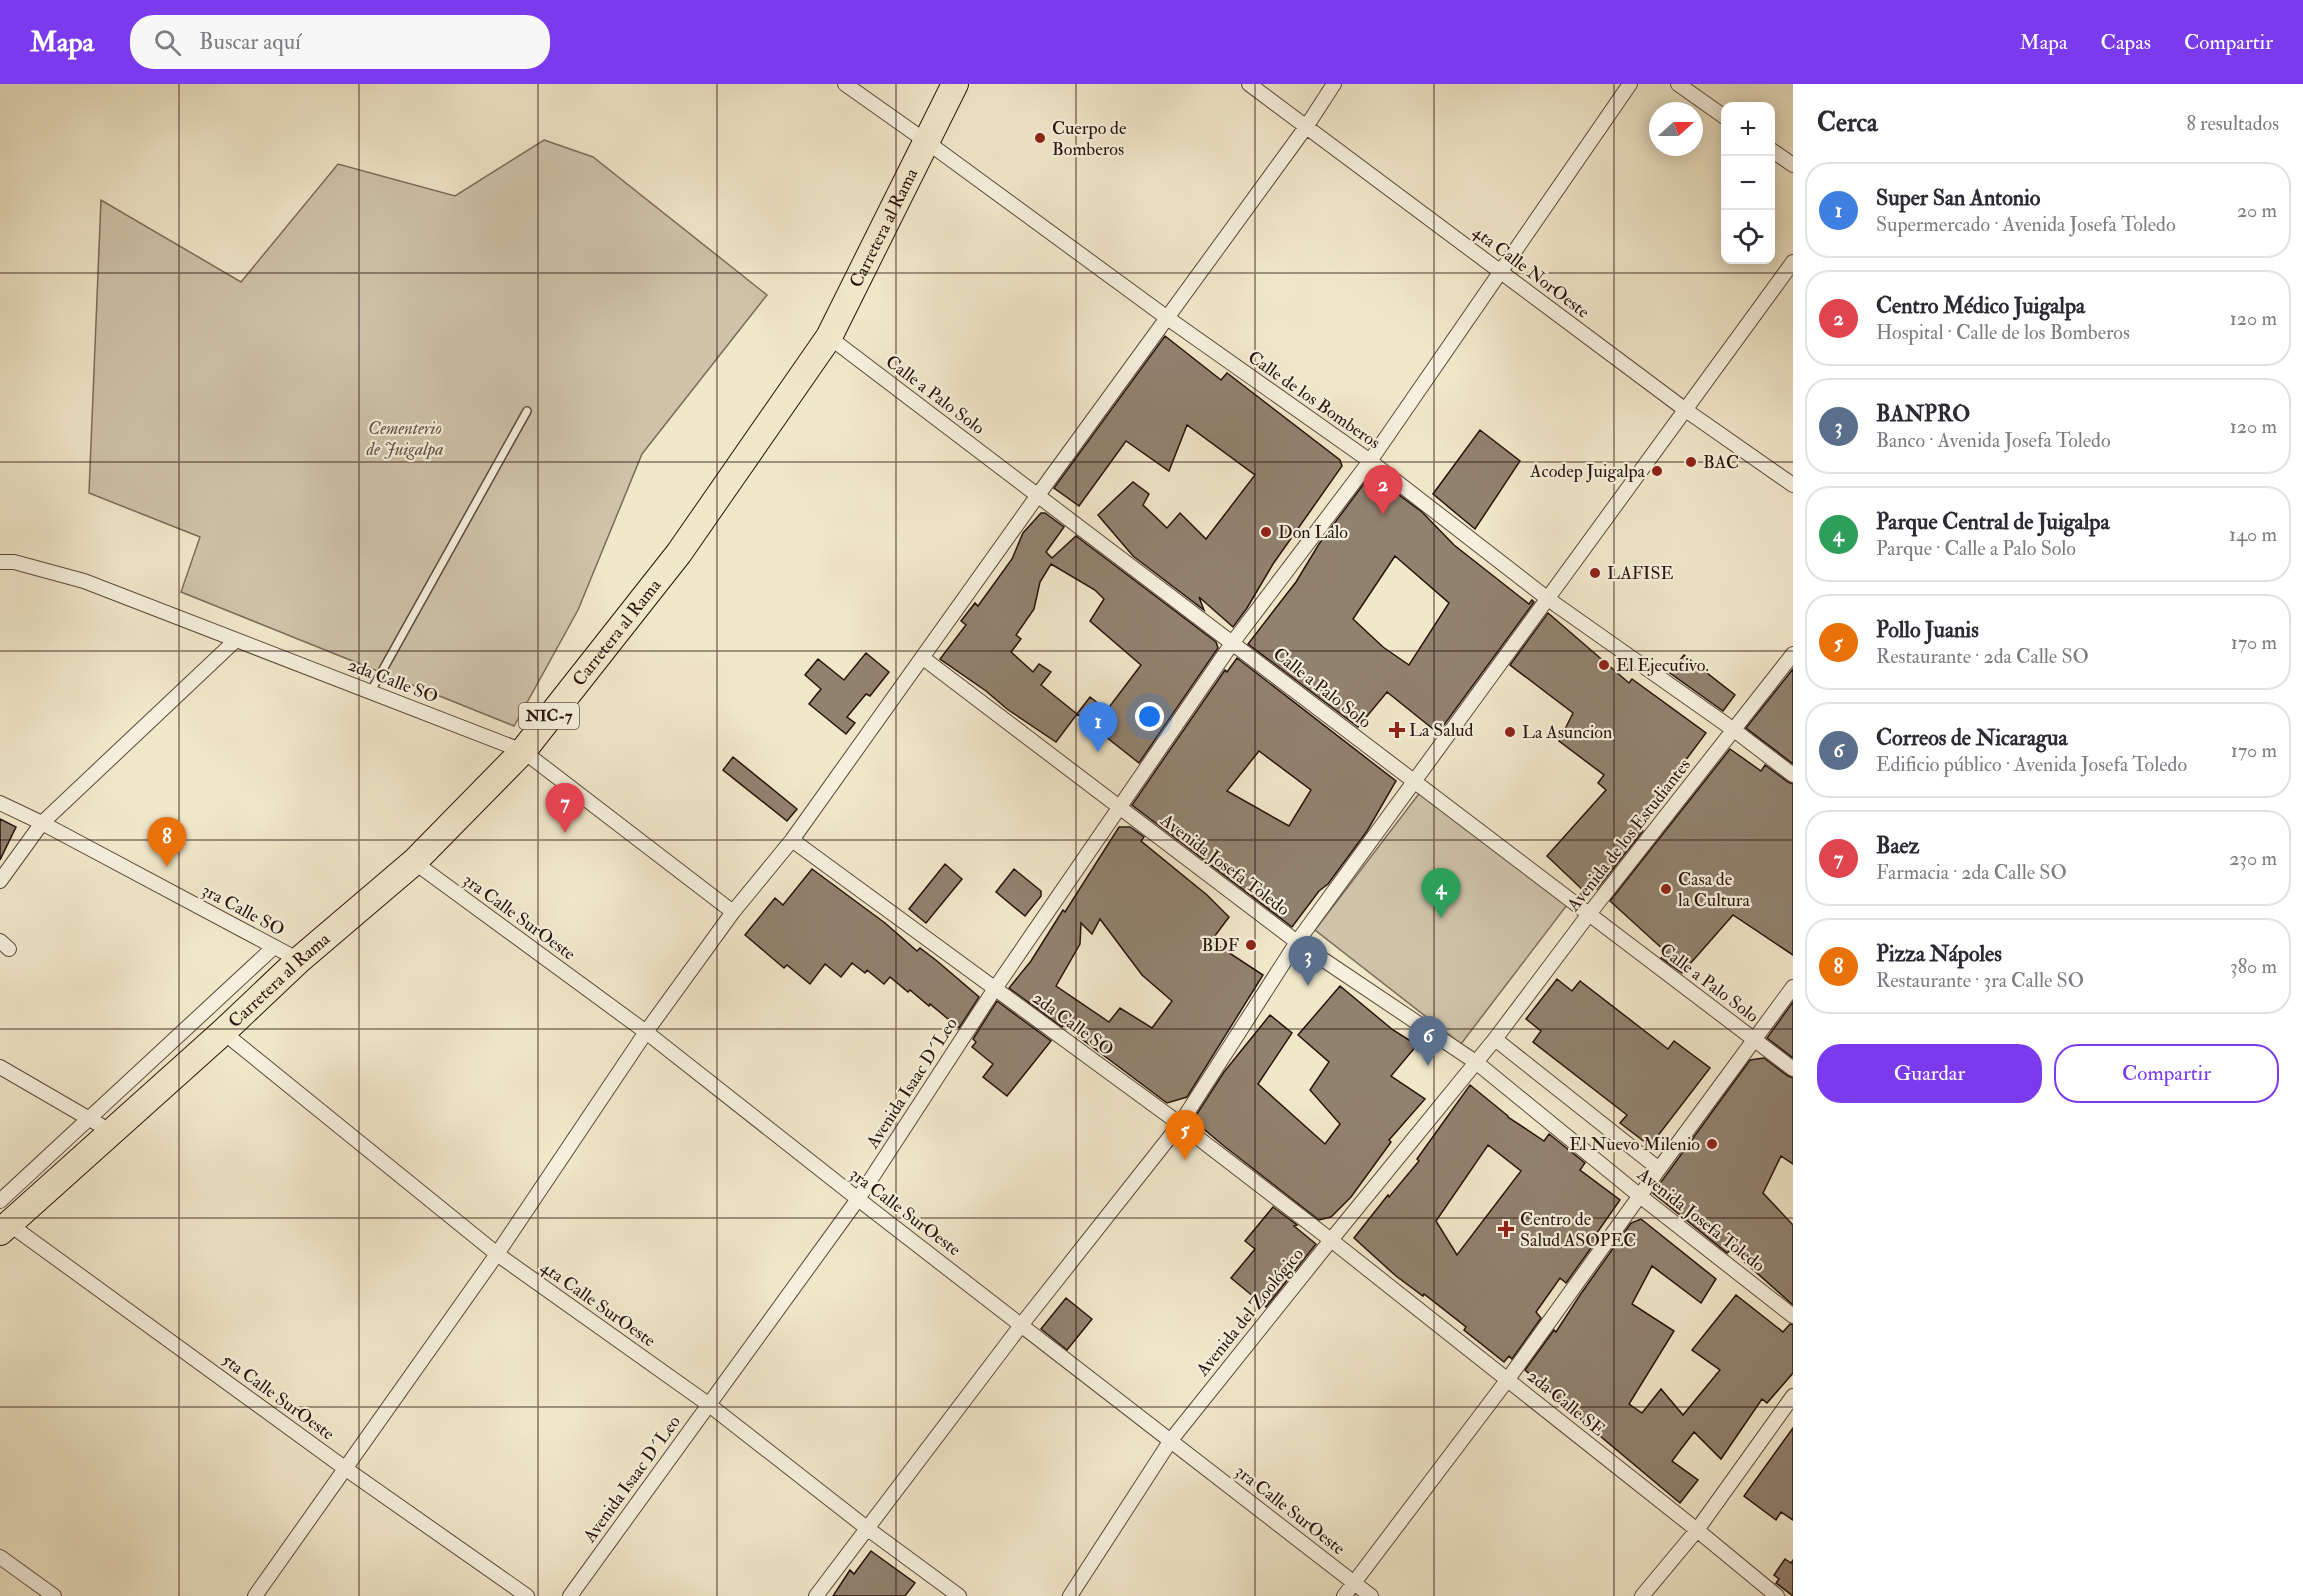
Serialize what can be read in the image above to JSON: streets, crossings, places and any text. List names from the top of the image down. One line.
{"streets":{"highway":["Carretera al Rama","NIC-7"],"street":["4ta Calle NorOeste","Calle a Palo Solo","Calle de los Bomberos","2da Calle SO","Avenida de los Estudiantes","Avenida Josefa Toledo","3ra Calle SO","3ra Calle SurOeste","Avenida Isaac D´Leo","4ta Calle SurOeste","Avenida del Zoológico","5ta Calle SurOeste","2da Calle SE"]},"crossings":[["Carretera al Rama","Calle a Palo Solo"],["Carretera al Rama","Calle de los Bomberos"],["Carretera al Rama","2da Calle SO"],["Carretera al Rama","3ra Calle SO"],["Carretera al Rama","3ra Calle SurOeste"],["Carretera al Rama","4ta Calle SurOeste"],["Carretera al Rama","5ta Calle SurOeste"],["4ta Calle NorOeste","Avenida Isaac D´Leo"],["Calle a Palo Solo","Avenida de los Estudiantes"],["Calle a Palo Solo","Avenida Isaac D´Leo"],["Calle de los Bomberos","Avenida de los Estudiantes"],["Calle de los Bomberos","Avenida Isaac D´Leo"],["2da Calle SO","Avenida Isaac D´Leo"],["2da Calle SO","Avenida del Zoológico"],["2da Calle SO","2da Calle SE"],["Avenida de los Estudiantes","Avenida Josefa Toledo"],["Avenida de los Estudiantes","Avenida del Zoológico"],["Avenida Josefa Toledo","Avenida Isaac D´Leo"],["Avenida Josefa Toledo","Avenida del Zoológico"],["3ra Calle SurOeste","Avenida Isaac D´Leo"],["3ra Calle SurOeste","Avenida del Zoológico"],["Avenida Isaac D´Leo","4ta Calle SurOeste"],["Avenida del Zoológico","2da Calle SE"]],"parks":["Cementerio de Juigalpa"],"places":{"other":["Cuerpo de Bomberos","BAC","Acodep Juigalpa","Don Lalo","LAFISE","El Ejecutivo.","La Asuncion","Casa de la Cultura","BDF","El Nuevo Milenio"],"health":["La Salud","Centro de Salud ASOPEC"]},"north":"right","page":{"header":"Mapa","search":"Buscar aquí","nav":["Mapa","Capas","Compartir"],"heading":["Cerca","8 resultados"],"map_buttons":["+","−"],"list":[{"mark":"1","name":"Super San Antonio","note":"Supermercado · Avenida Josefa Toledo","value":"20 m"},{"mark":"2","name":"Centro Médico Juigalpa","note":"Hospital · Calle de los Bomberos","value":"120 m"},{"mark":"3","name":"BANPRO","note":"Banco · Avenida Josefa Toledo","value":"120 m"},{"mark":"4","name":"Parque Central de Juigalpa","note":"Parque · Calle a Palo Solo","value":"140 m"},{"mark":"5","name":"Pollo Juanis","note":"Restaurante · 2da Calle SO","value":"170 m"},{"mark":"6","name":"Correos de Nicaragua","note":"Edificio público · Avenida Josefa Toledo","value":"170 m"},{"mark":"7","name":"Baez","note":"Farmacia · 2da Calle SO","value":"230 m"},{"mark":"8","name":"Pizza Nápoles","note":"Restaurante · 3ra Calle SO","value":"380 m"}],"pins":["2","1","7","8","4","3","6","5"],"buttons":["Guardar","Compartir"]}}
